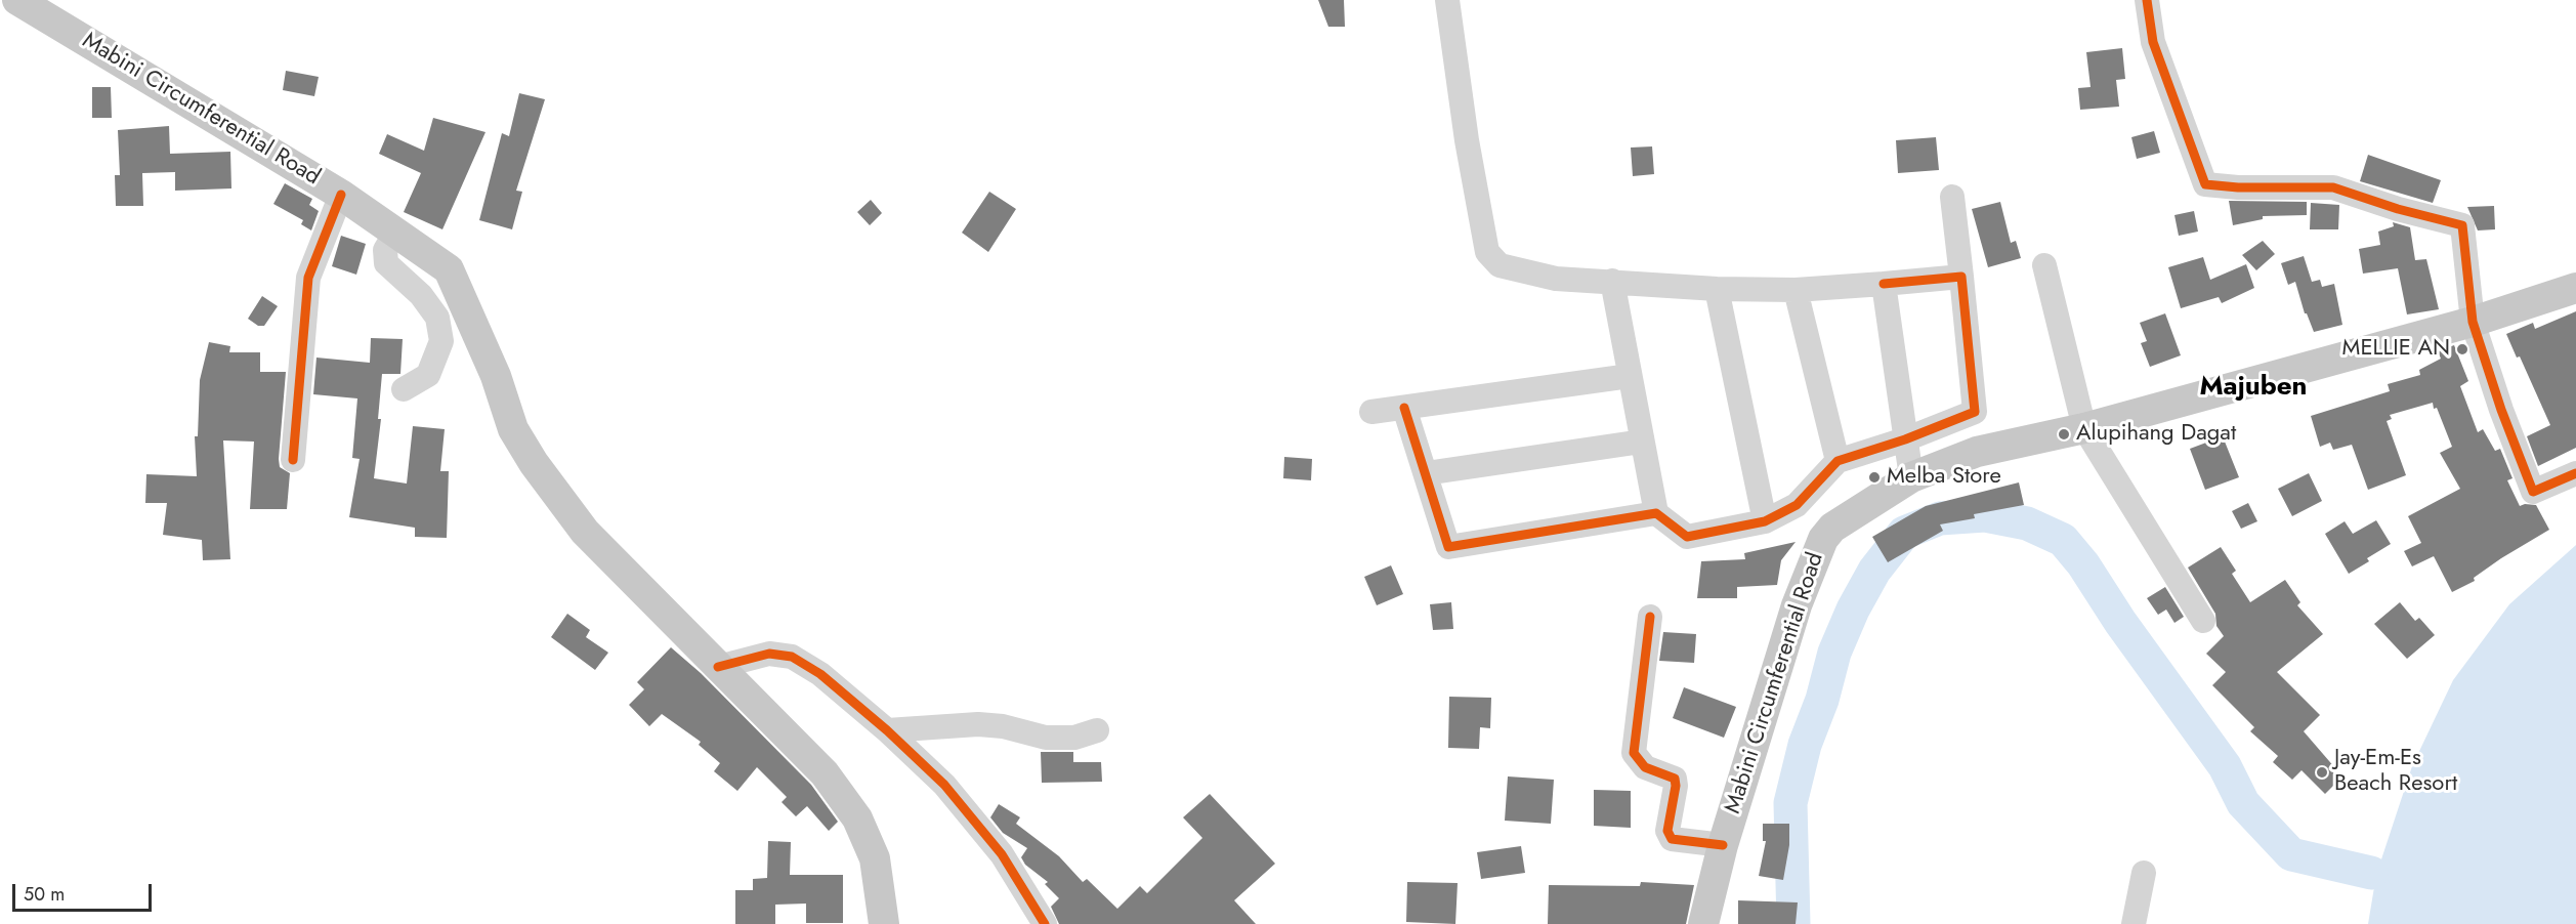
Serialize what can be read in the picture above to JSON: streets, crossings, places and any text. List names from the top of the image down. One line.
{"streets":{"main road":["Mabini Circumferential Road"]},"districts":["Majuben"],"places":["MELLIE AN","Alupihang Dagat","Melba Store","Jay-Em-Es Beach Resort"],"scale_bar":"50 m"}
